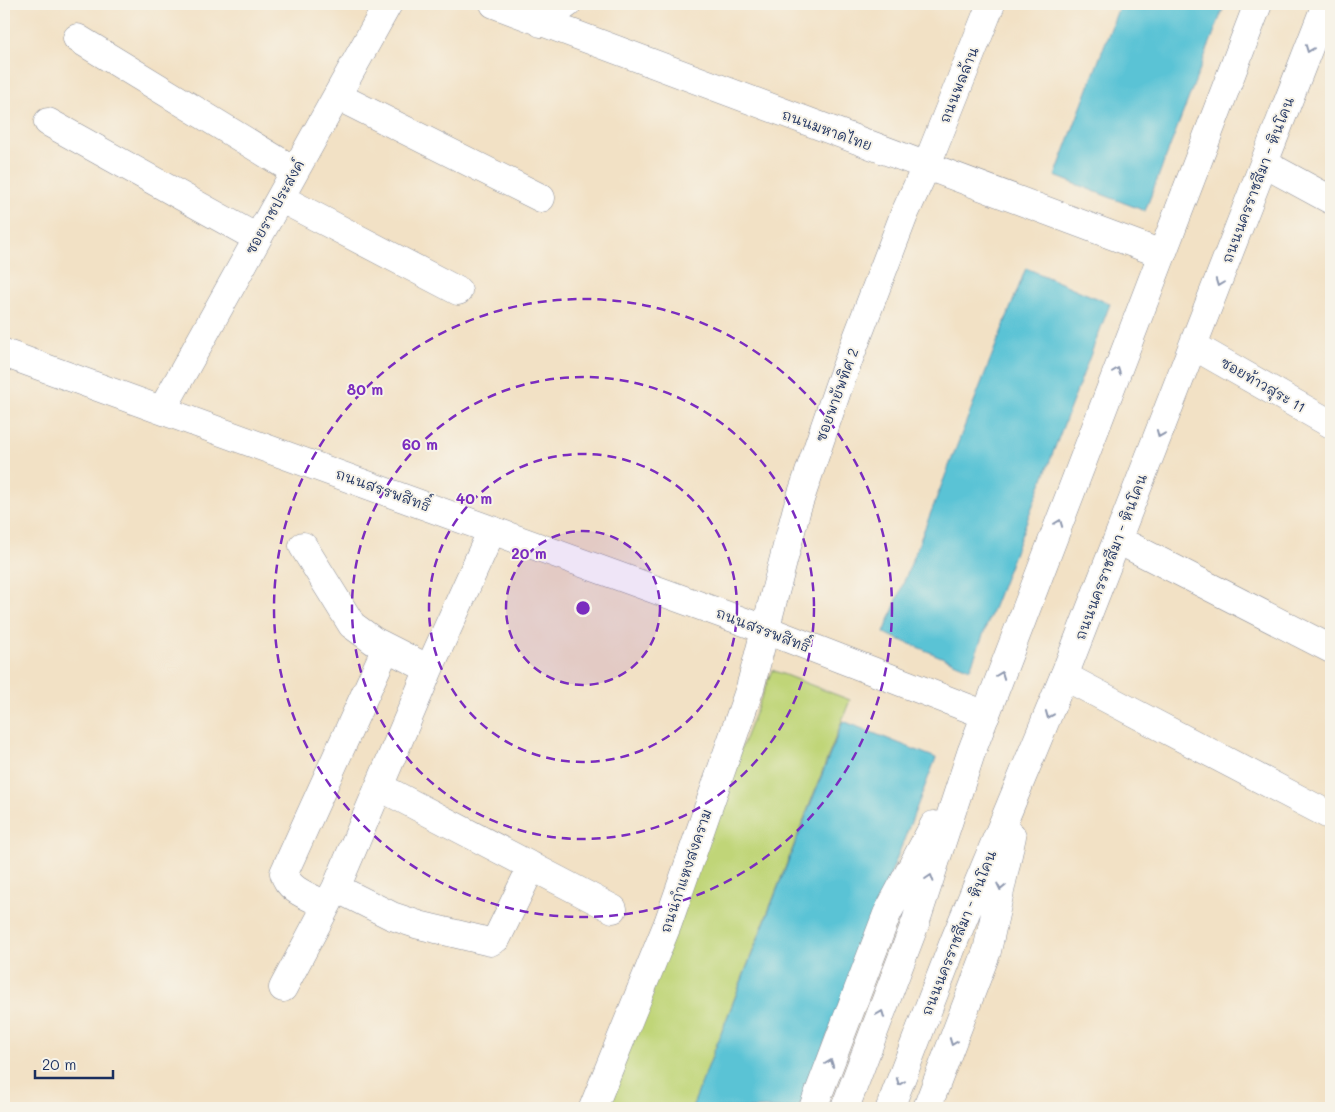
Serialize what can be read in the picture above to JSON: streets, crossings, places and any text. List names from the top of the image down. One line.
{"streets":{"street":["ถนนพลล้าน","ถนนมหาดไทย","ถนนนครราชสีมา - หินโคน","ซอยราชประสงค์","ซอยท้าวสุระ 11","ซอยพายัพทิศ 2","ถนนสรรพสิทธิ์","ถนนกำแหงสงคราม"]},"crossings":[["ถนนพลล้าน","ถนนมหาดไทย"],["ถนนพลล้าน","ซอยพายัพทิศ 2"],["ถนนมหาดไทย","ซอยพายัพทิศ 2"],["ถนนนครราชสีมา - หินโคน","ซอยท้าวสุระ 11"],["ซอยราชประสงค์","ถนนสรรพสิทธิ์"],["ซอยพายัพทิศ 2","ถนนสรรพสิทธิ์"],["ซอยพายัพทิศ 2","ถนนกำแหงสงคราม"],["ถนนสรรพสิทธิ์","ถนนกำแหงสงคราม"]],"scale_bar":"20 m","rings":["80 m","60 m","40 m","20 m"]}
